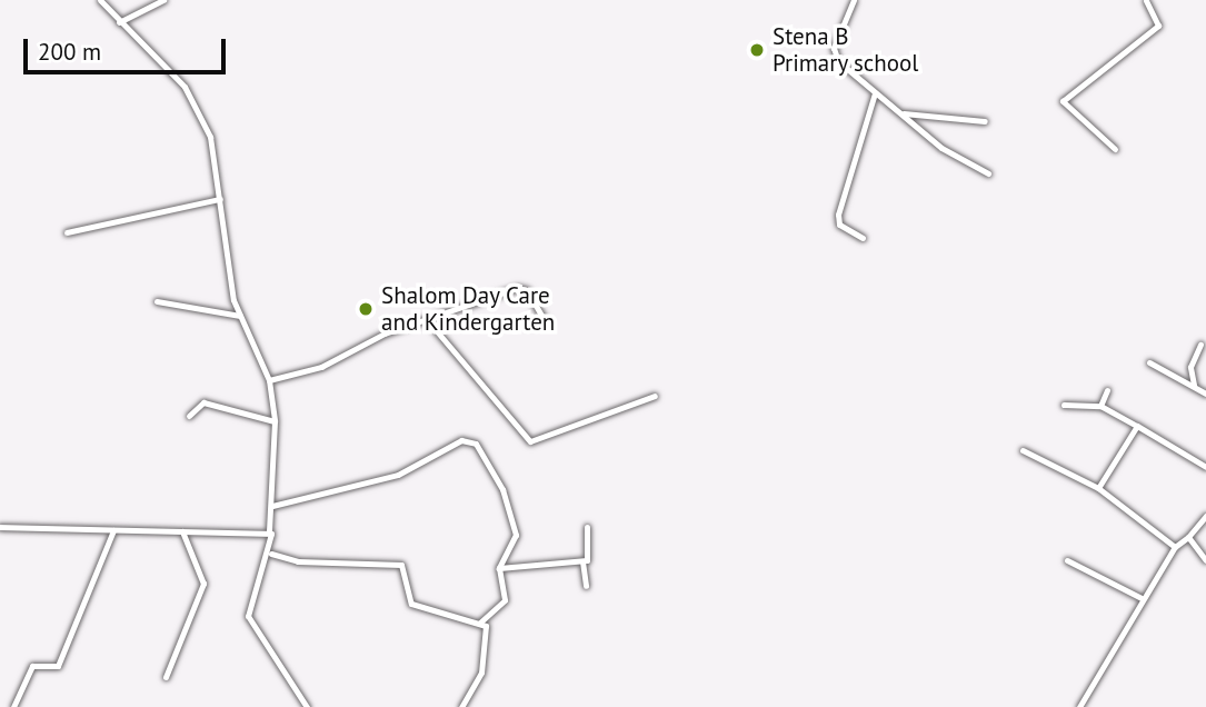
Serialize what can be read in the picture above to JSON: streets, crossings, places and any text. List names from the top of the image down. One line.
{"places":["Stena B Primary school","Shalom Day Care and Kindergarten"],"scale_bar":"200 m"}
